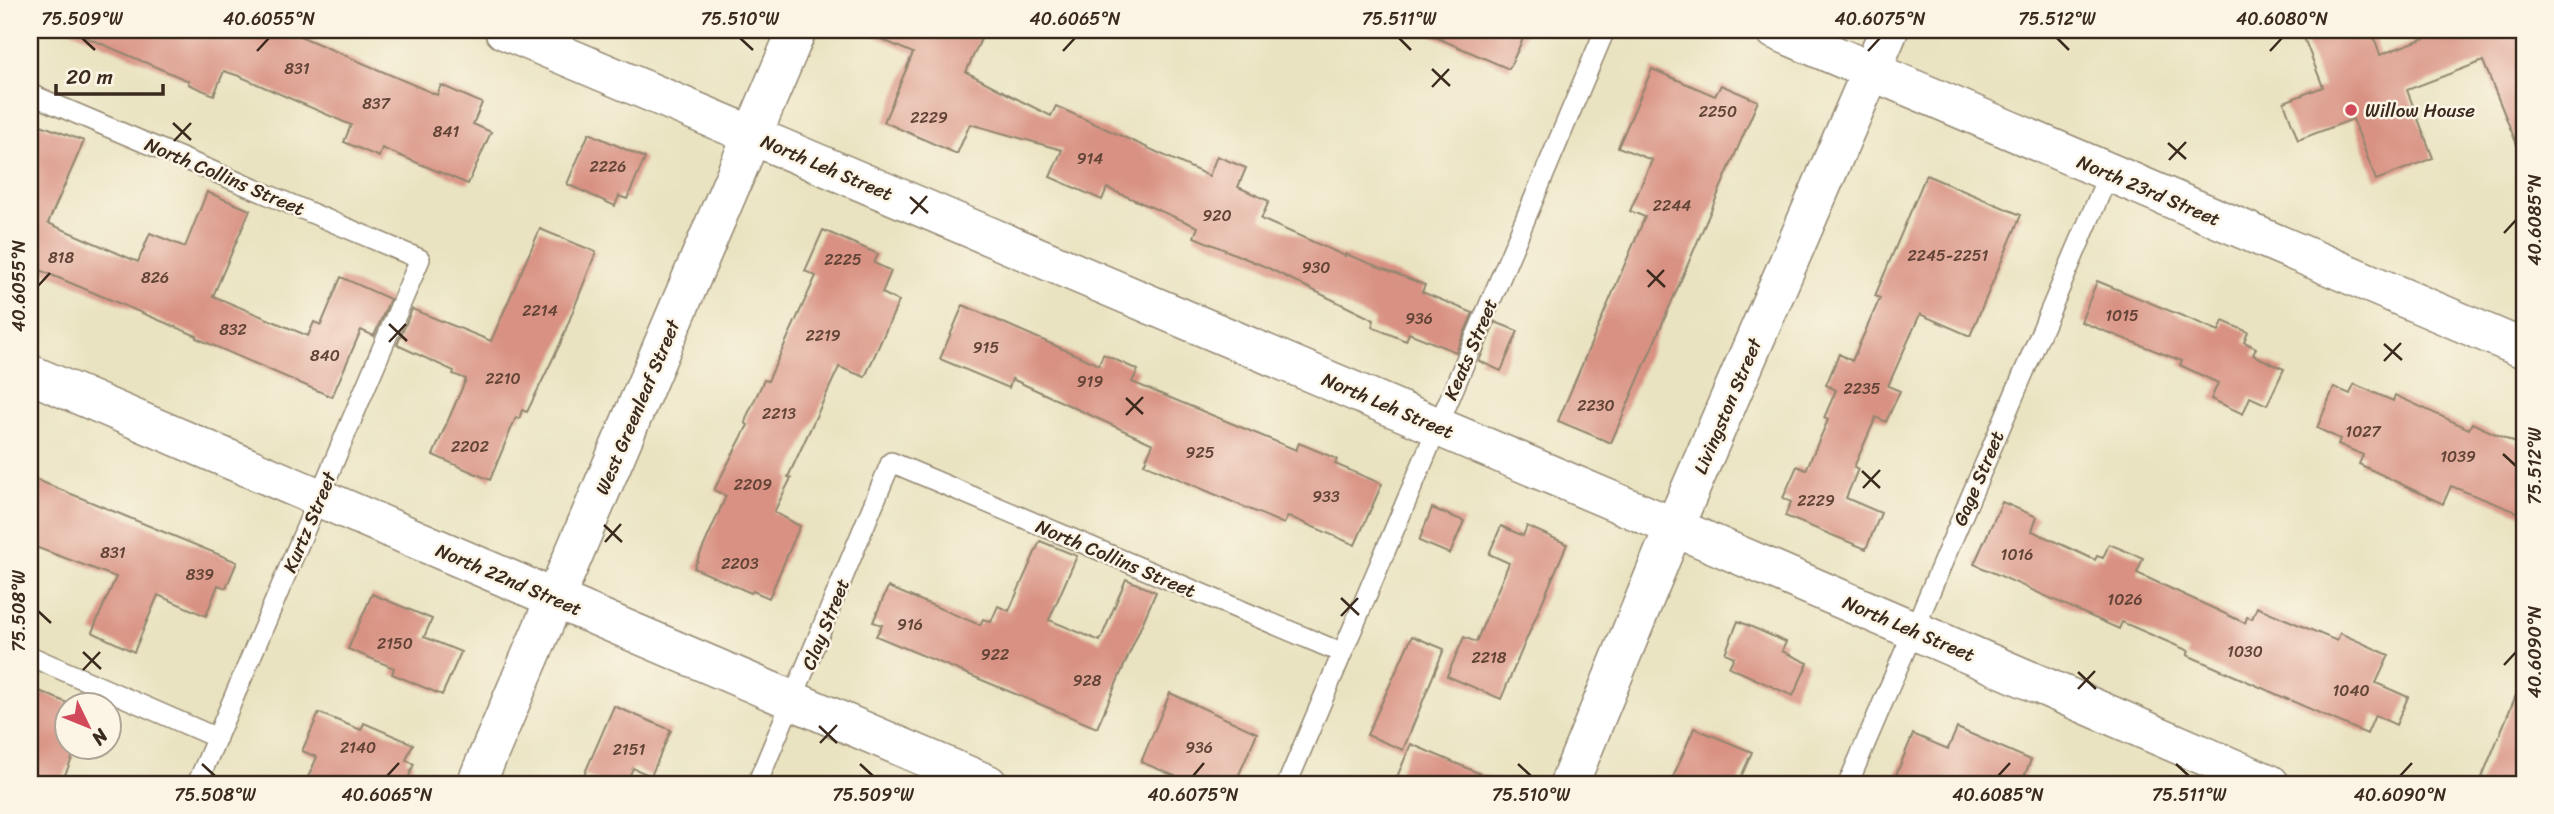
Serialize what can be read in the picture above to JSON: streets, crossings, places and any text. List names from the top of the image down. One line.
{"streets":{"street":["North Leh Street","North 23rd Street","Livingston Street","West Greenleaf Street","North 22nd Street"],"lane":["North Collins Street","Keats Street","Gage Street","Kurtz Street","Clay Street"]},"crossings":[["North Leh Street","Keats Street"],["North Leh Street","Livingston Street"],["North Leh Street","West Greenleaf Street"],["North Leh Street","Gage Street"],["North Collins Street","Keats Street"],["North Collins Street","Kurtz Street"],["North Collins Street","Clay Street"],["North 23rd Street","Livingston Street"],["North 23rd Street","Gage Street"],["West Greenleaf Street","North 22nd Street"],["Kurtz Street","North 22nd Street"],["North 22nd Street","Clay Street"]],"places":["Willow House"],"house_numbers":["831","837","2250","2229","841","914","2226","2244","920","2245-2251","818","2225","930","826","2214","1015","936","832","2219","915","840","2210","919","2235","2230","2213","1027","2202","925","1039","2209","933","2229","831","1016","2203","839","1026","916","2150","1030","922","2218","928","1040","2140","936","2151"],"scale_bar":"20 m","north":"bottom right","coordinates":["75.509°W","40.6055°N","75.510°W","40.6065°N","75.511°W","40.6075°N","75.512°W","40.6080°N","40.6085°N","75.508°W","40.6090°N"]}
